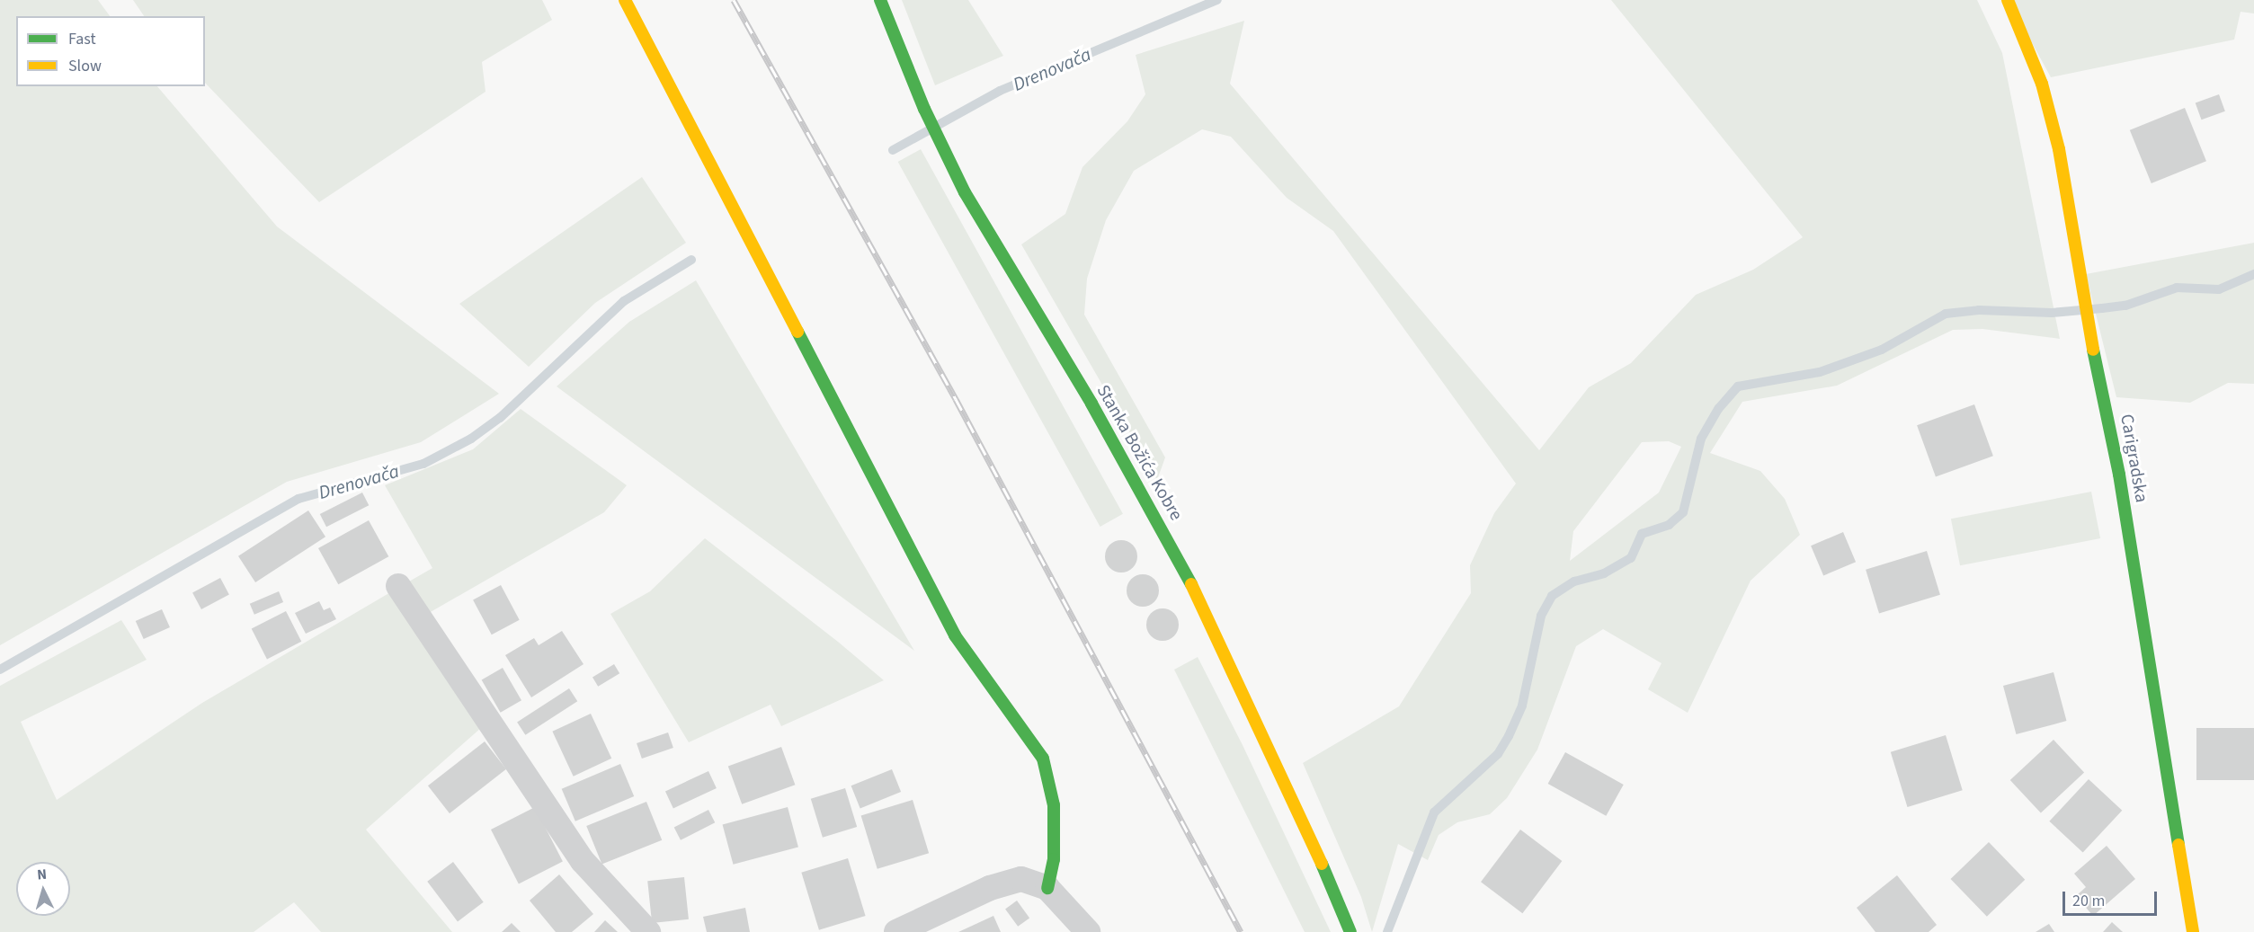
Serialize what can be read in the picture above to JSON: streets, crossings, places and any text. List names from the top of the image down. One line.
{"streets":{"street":["Stanka Božića Kobre","Carigradska"]},"water":["Drenovača"],"legend":["Fast","Slow"],"scale_bar":"20 m","north":"top"}
